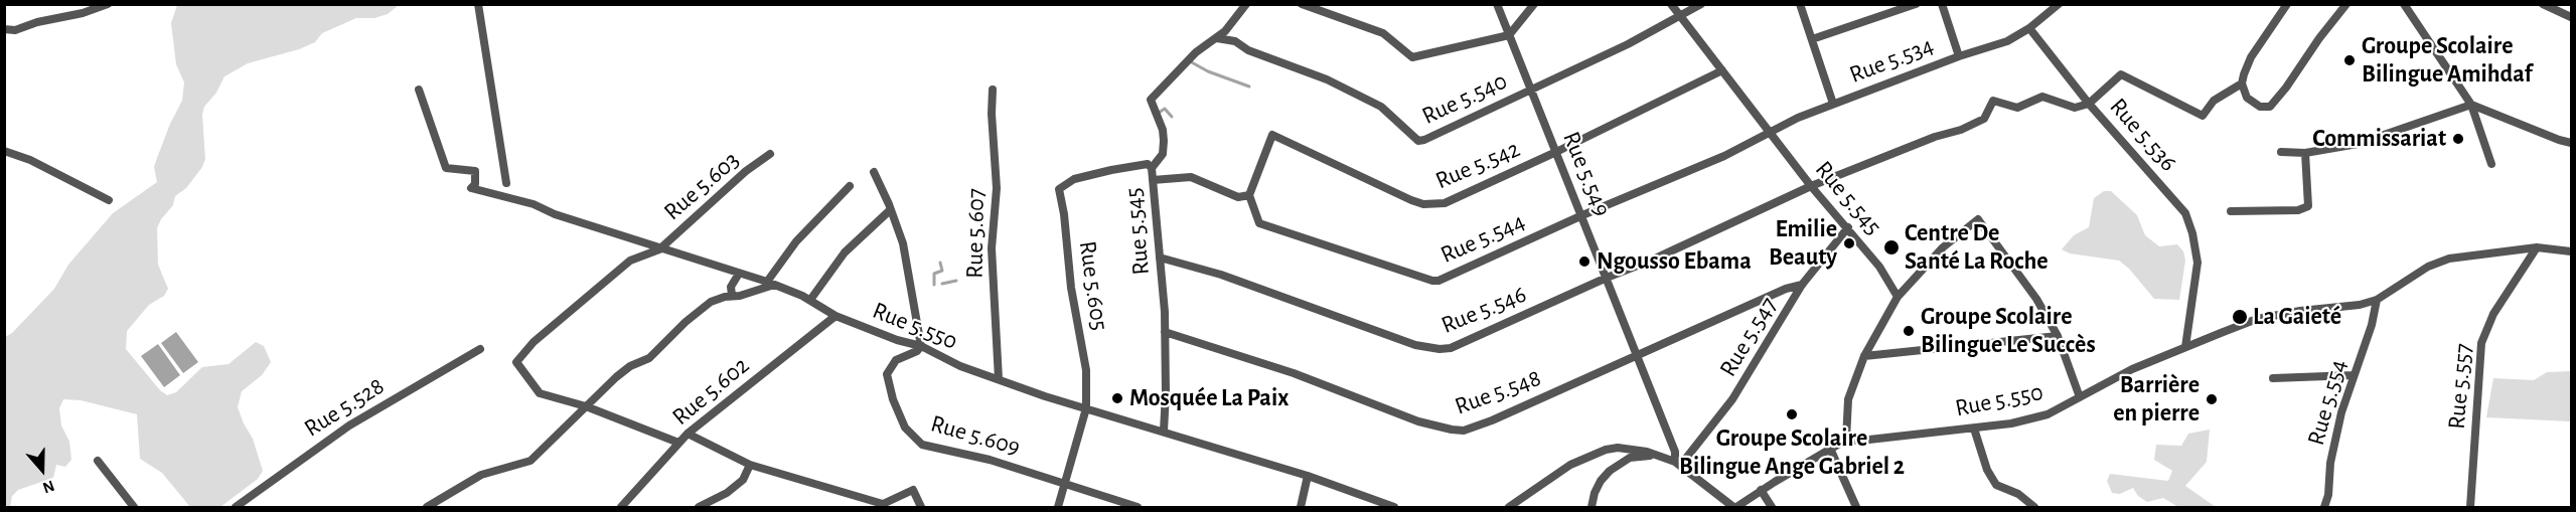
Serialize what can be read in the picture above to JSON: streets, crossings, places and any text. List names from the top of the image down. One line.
{"streets":{"street":["Rue 5.534","Rue 5.540","Rue 5.536","Rue 5.542","Rue 5.549","Rue 5.603","Rue 5.545","Rue 5.607","Rue 5.544","Rue 5.605","Rue 5.546","Rue 5.550","Rue 5.547","Rue 5.557","Rue 5.602","Rue 5.548","Rue 5.554","Rue 5.528","Rue 5.609"]},"crossings":[["Rue 5.534","Rue 5.545"],["Rue 5.534","Rue 5.544"],["Rue 5.540","Rue 5.549"],["Rue 5.540","Rue 5.545"],["Rue 5.536","Rue 5.545"],["Rue 5.536","Rue 5.546"],["Rue 5.536","Rue 5.550"],["Rue 5.542","Rue 5.549"],["Rue 5.542","Rue 5.545"],["Rue 5.542","Rue 5.544"],["Rue 5.549","Rue 5.544"],["Rue 5.549","Rue 5.546"],["Rue 5.549","Rue 5.547"],["Rue 5.549","Rue 5.548"],["Rue 5.603","Rue 5.550"],["Rue 5.545","Rue 5.544"],["Rue 5.545","Rue 5.605"],["Rue 5.545","Rue 5.546"],["Rue 5.545","Rue 5.550"],["Rue 5.545","Rue 5.547"],["Rue 5.545","Rue 5.548"],["Rue 5.607","Rue 5.550"],["Rue 5.605","Rue 5.550"],["Rue 5.605","Rue 5.609"],["Rue 5.550","Rue 5.602"],["Rue 5.550","Rue 5.554"],["Rue 5.550","Rue 5.609"],["Rue 5.547","Rue 5.548"]],"places":["Groupe Scolaire Bilingue Amihdaf","Commissariat","Emilie Beauty","Centre De Santé La Roche","Ngousso Ebama","La Gaieté","Groupe Scolaire Bilingue Le Succès","Mosquée La Paix","Barrière en pierre","Groupe Scolaire Bilingue Ange Gabriel 2"],"north":"bottom"}
